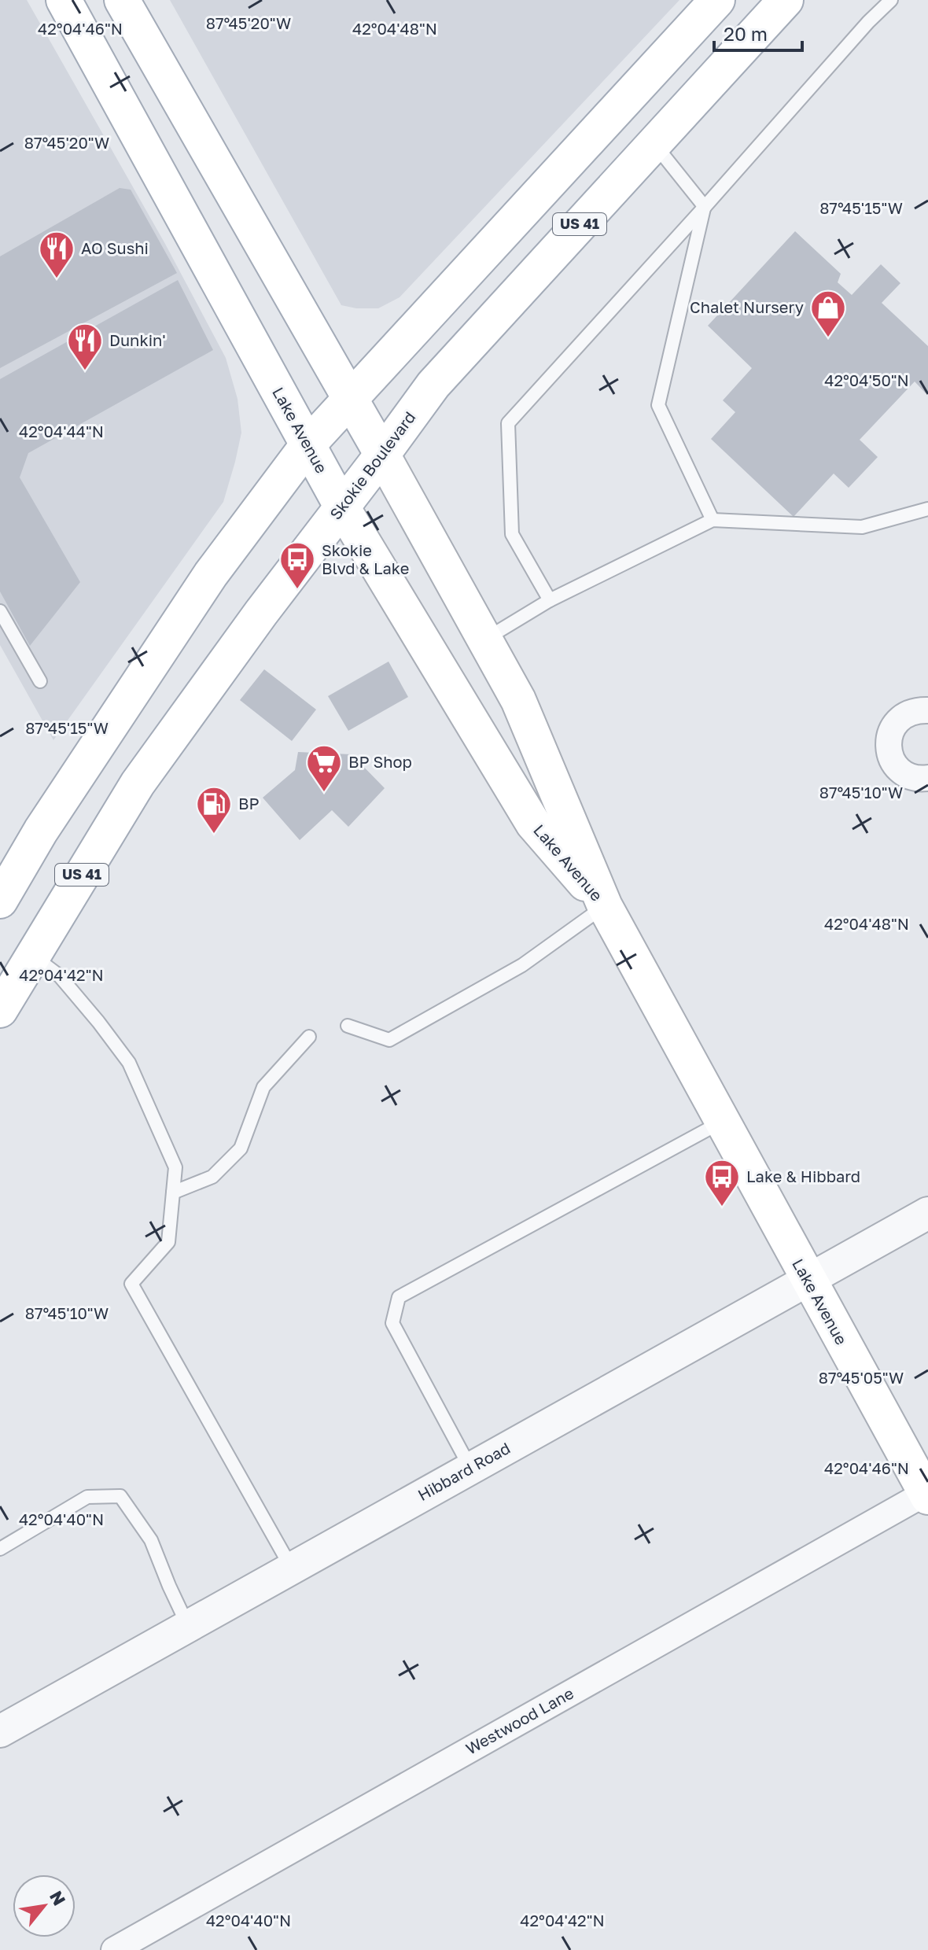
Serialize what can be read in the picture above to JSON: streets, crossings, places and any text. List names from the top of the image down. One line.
{"streets":{"main road":["US 41","Lake Avenue","Skokie Boulevard"],"street":["Hibbard Road","Westwood Lane"]},"crossings":[["US 41","Lake Avenue"],["Lake Avenue","Skokie Boulevard"],["Lake Avenue","Hibbard Road"],["Lake Avenue","Westwood Lane"]],"places":{"restaurant":["AO Sushi","Dunkin'"],"shop":["Chalet Nursery"],"bus stop":["Skokie Blvd & Lake","Lake & Hibbard"],"supermarket":["BP Shop"],"fuel station":["BP"]},"scale_bar":"20 m","north":"top right","coordinates":["87°45'20\"W","42°04'46\"N","42°04'48\"N","87°45'15\"W","42°04'50\"N","42°04'44\"N","87°45'10\"W","42°04'42\"N","87°45'05\"W","42°04'40\"N"]}
